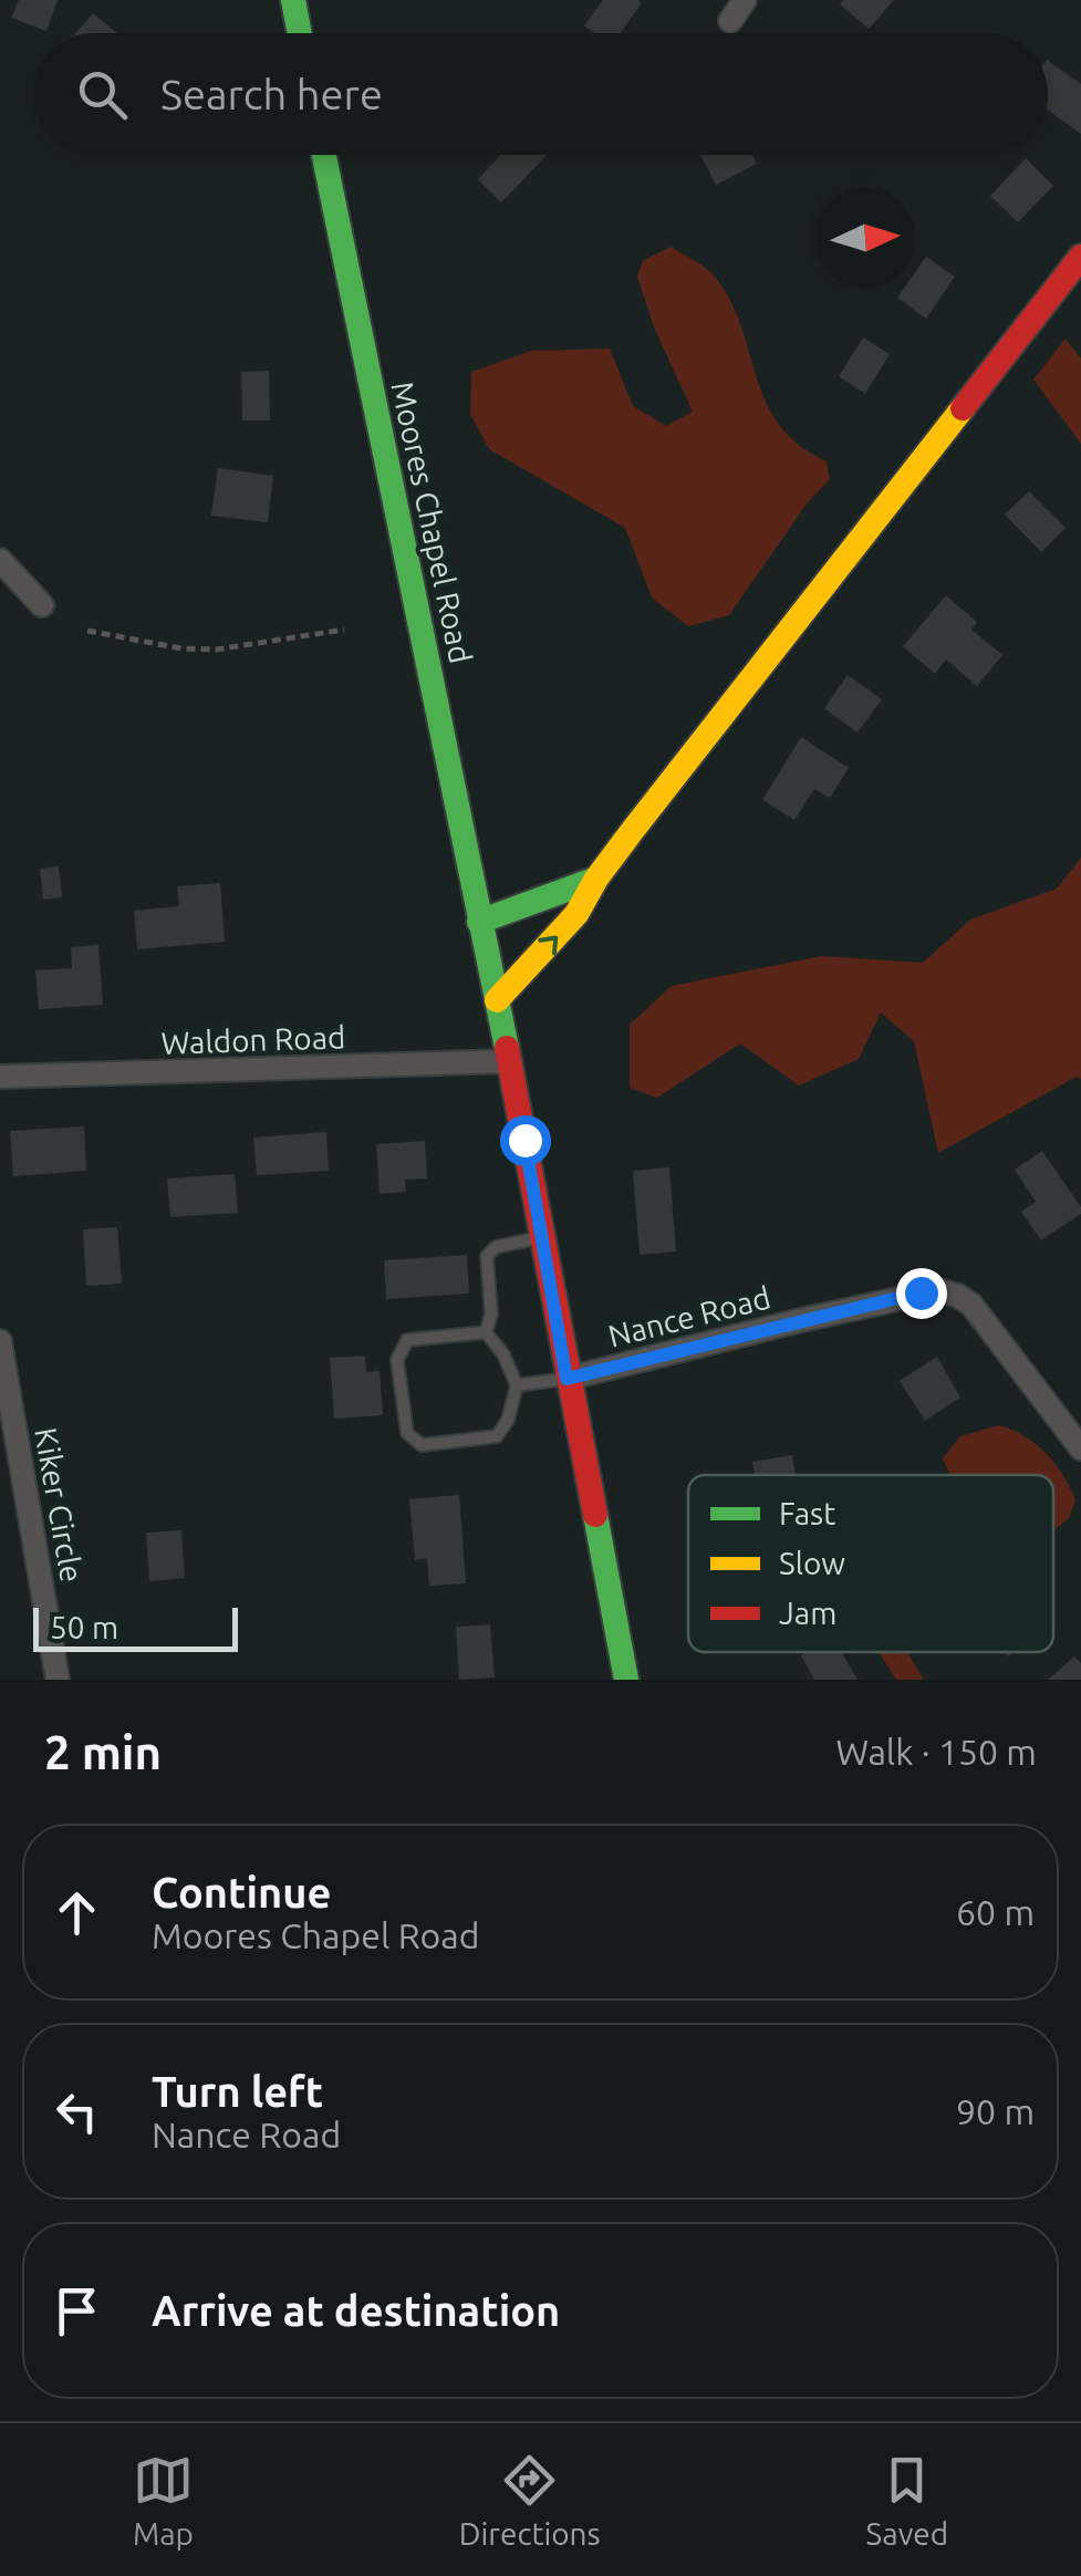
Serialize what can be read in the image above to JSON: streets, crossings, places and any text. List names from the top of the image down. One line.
{"streets":{"main road":["Moores Chapel Road"],"street":["Waldon Road","Nance Road","Kiker Circle"]},"crossings":[["Moores Chapel Road","Waldon Road"],["Moores Chapel Road","Nance Road"]],"legend":["Fast","Slow","Jam"],"scale_bar":"50 m","north":"right","page":{"search":"Search here","scale":"50 m","heading":["2 min","Walk · 150 m"],"list":[["Continue","Moores Chapel Road","60 m"],["Turn left","Nance Road","90 m"],"Arrive at destination"],"nav":["Map","Directions","Saved"]}}
